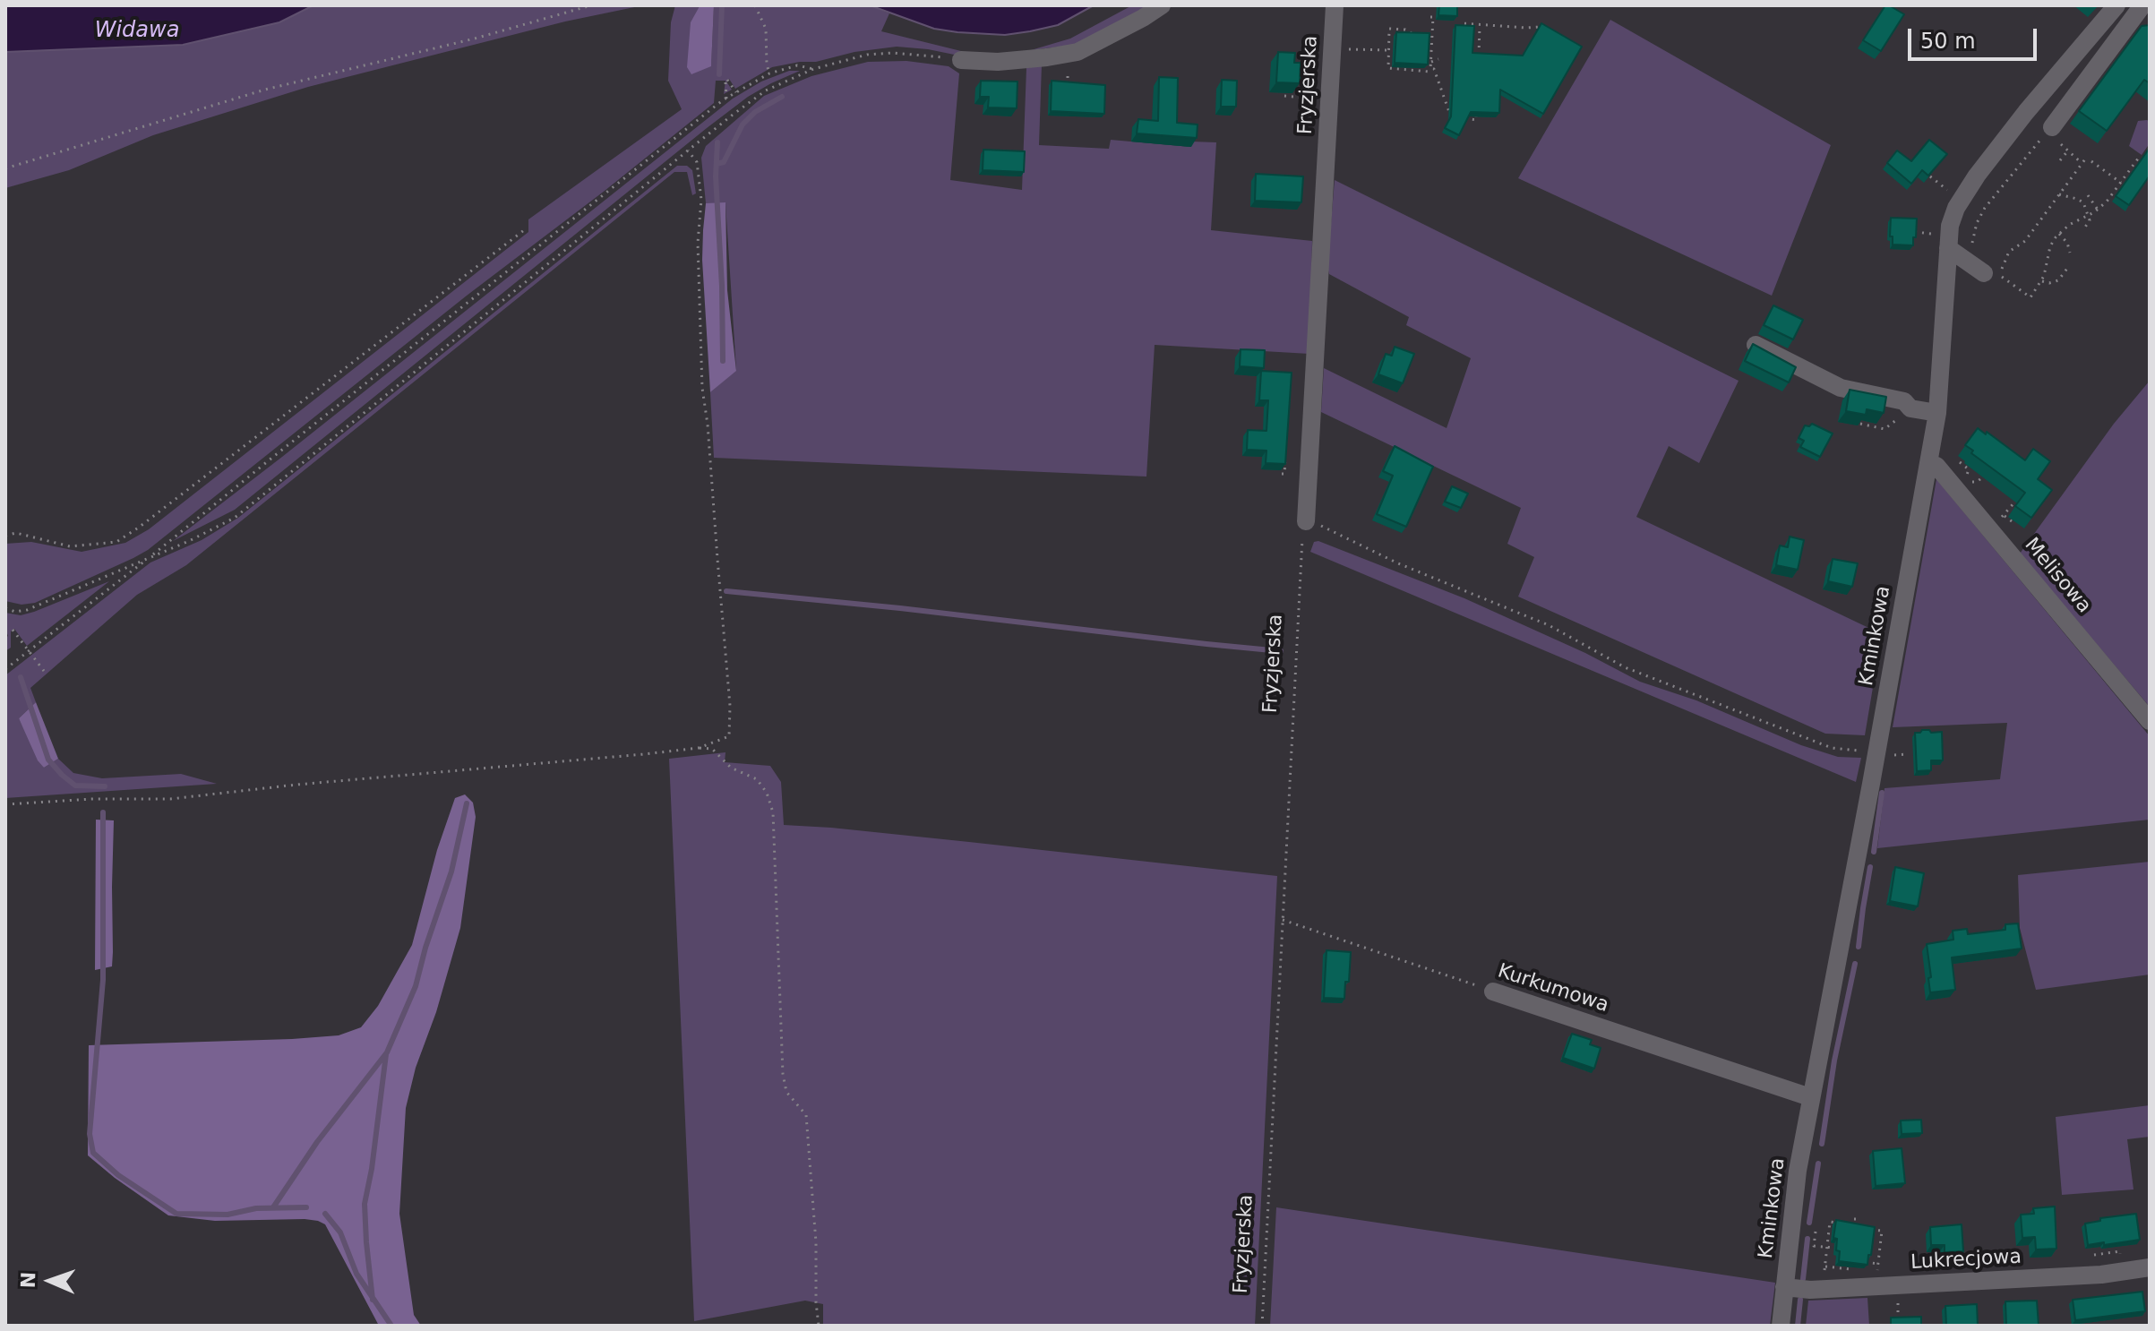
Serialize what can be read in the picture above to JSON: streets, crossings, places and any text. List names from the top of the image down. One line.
{"streets":{"street":["Fryzjerska","Melisowa","Kminkowa","Kurkumowa","Lukrecjowa"]},"crossings":[["Fryzjerska","Kurkumowa"],["Melisowa","Kminkowa"],["Kminkowa","Kurkumowa"],["Kminkowa","Lukrecjowa"]],"water":["Widawa"],"scale_bar":"50 m","north":"left"}
